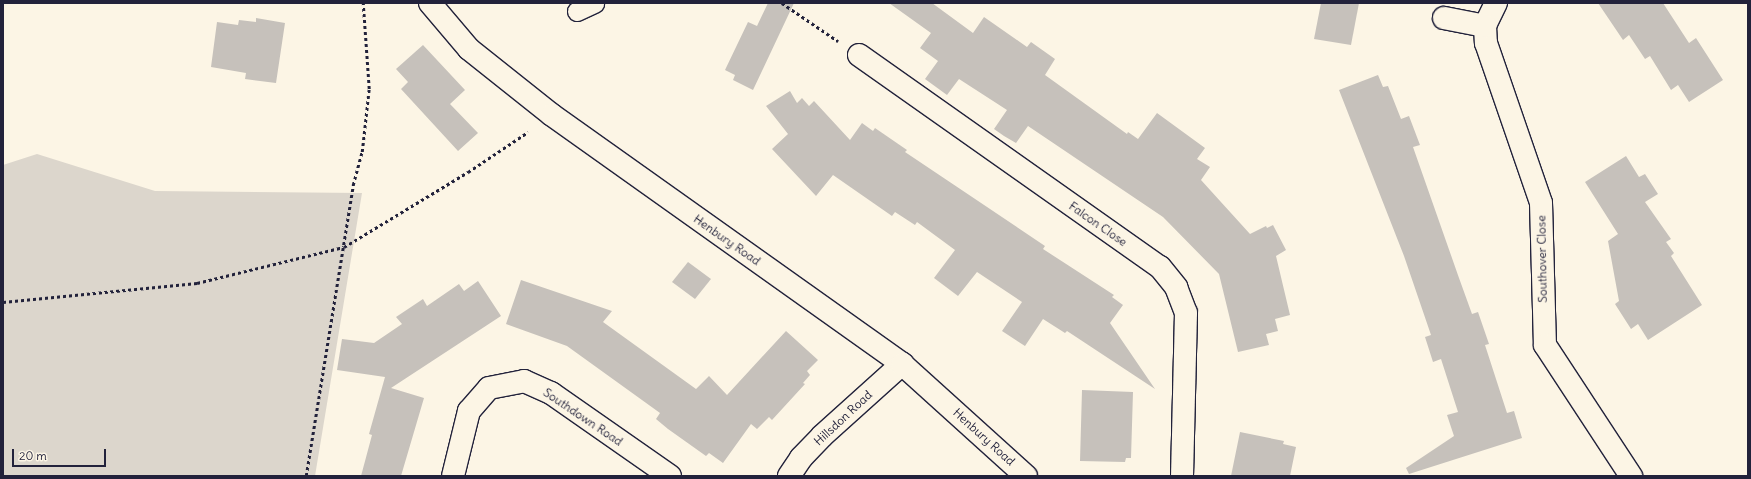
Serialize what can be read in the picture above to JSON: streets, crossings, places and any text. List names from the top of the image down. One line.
{"streets":{"street":["Falcon Close","Henbury Road","Southover Close","Southdown Road","Hillsdon Road"]},"crossings":[["Henbury Road","Hillsdon Road"]],"scale_bar":"20 m"}
